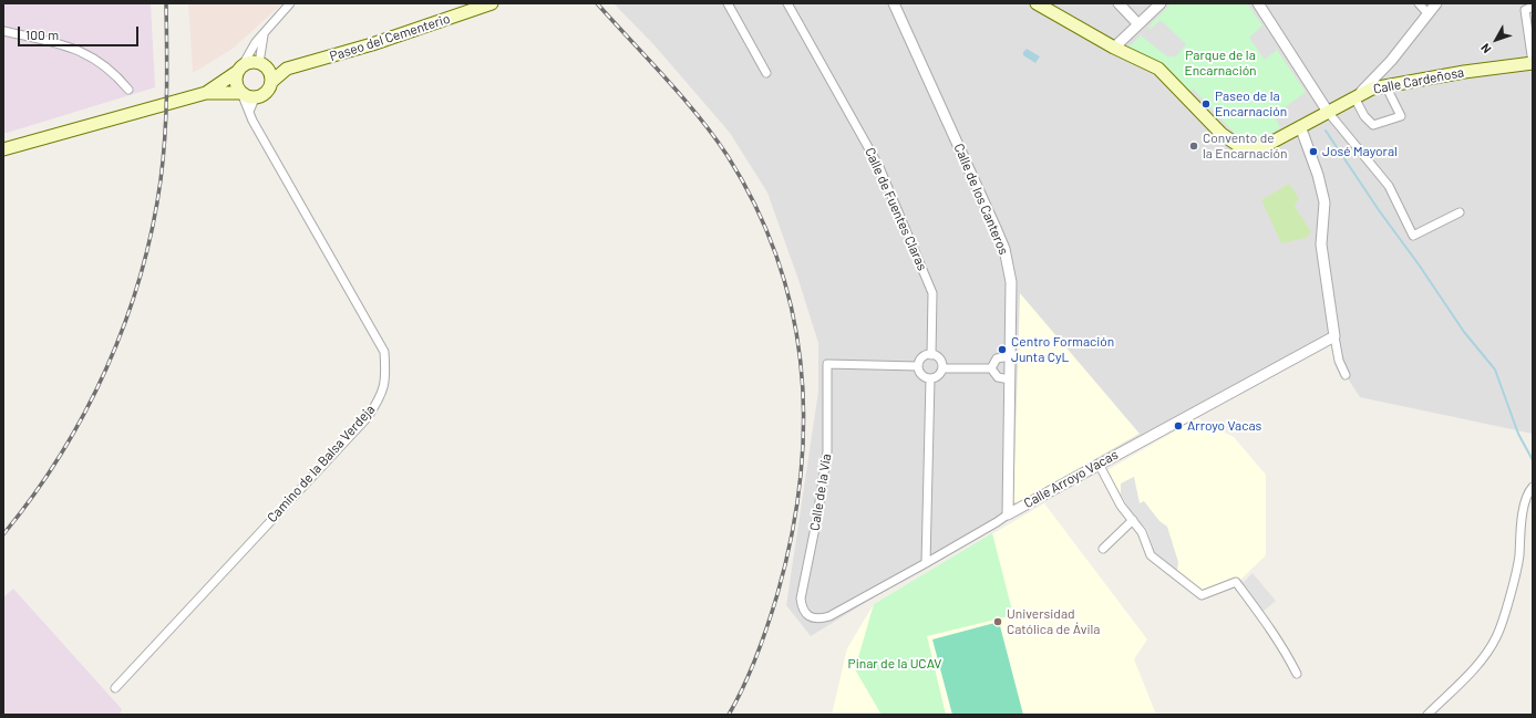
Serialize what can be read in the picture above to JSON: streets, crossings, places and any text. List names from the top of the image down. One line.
{"streets":{"main road":["Paseo del Cementerio","Calle Cardeñosa"],"street":["Calle de los Canteros","Calle de Fuentes Claras","Camino de la Balsa Verdeja","Calle Arroyo Vacas","Calle de la Vía"]},"crossings":[["Paseo del Cementerio","Camino de la Balsa Verdeja"],["Calle de los Canteros","Calle Arroyo Vacas"],["Calle de Fuentes Claras","Calle de la Vía"],["Calle Arroyo Vacas","Calle de la Vía"]],"parks":["Parque de la Encarnación","Pinar de la UCAV"],"places":["Paseo de la Encarnación","Convento de la Encarnación","José Mayoral","Centro Formación Junta CyL","Arroyo Vacas","Universidad Católica de Ávila"],"scale_bar":"100 m","north":"bottom left"}
